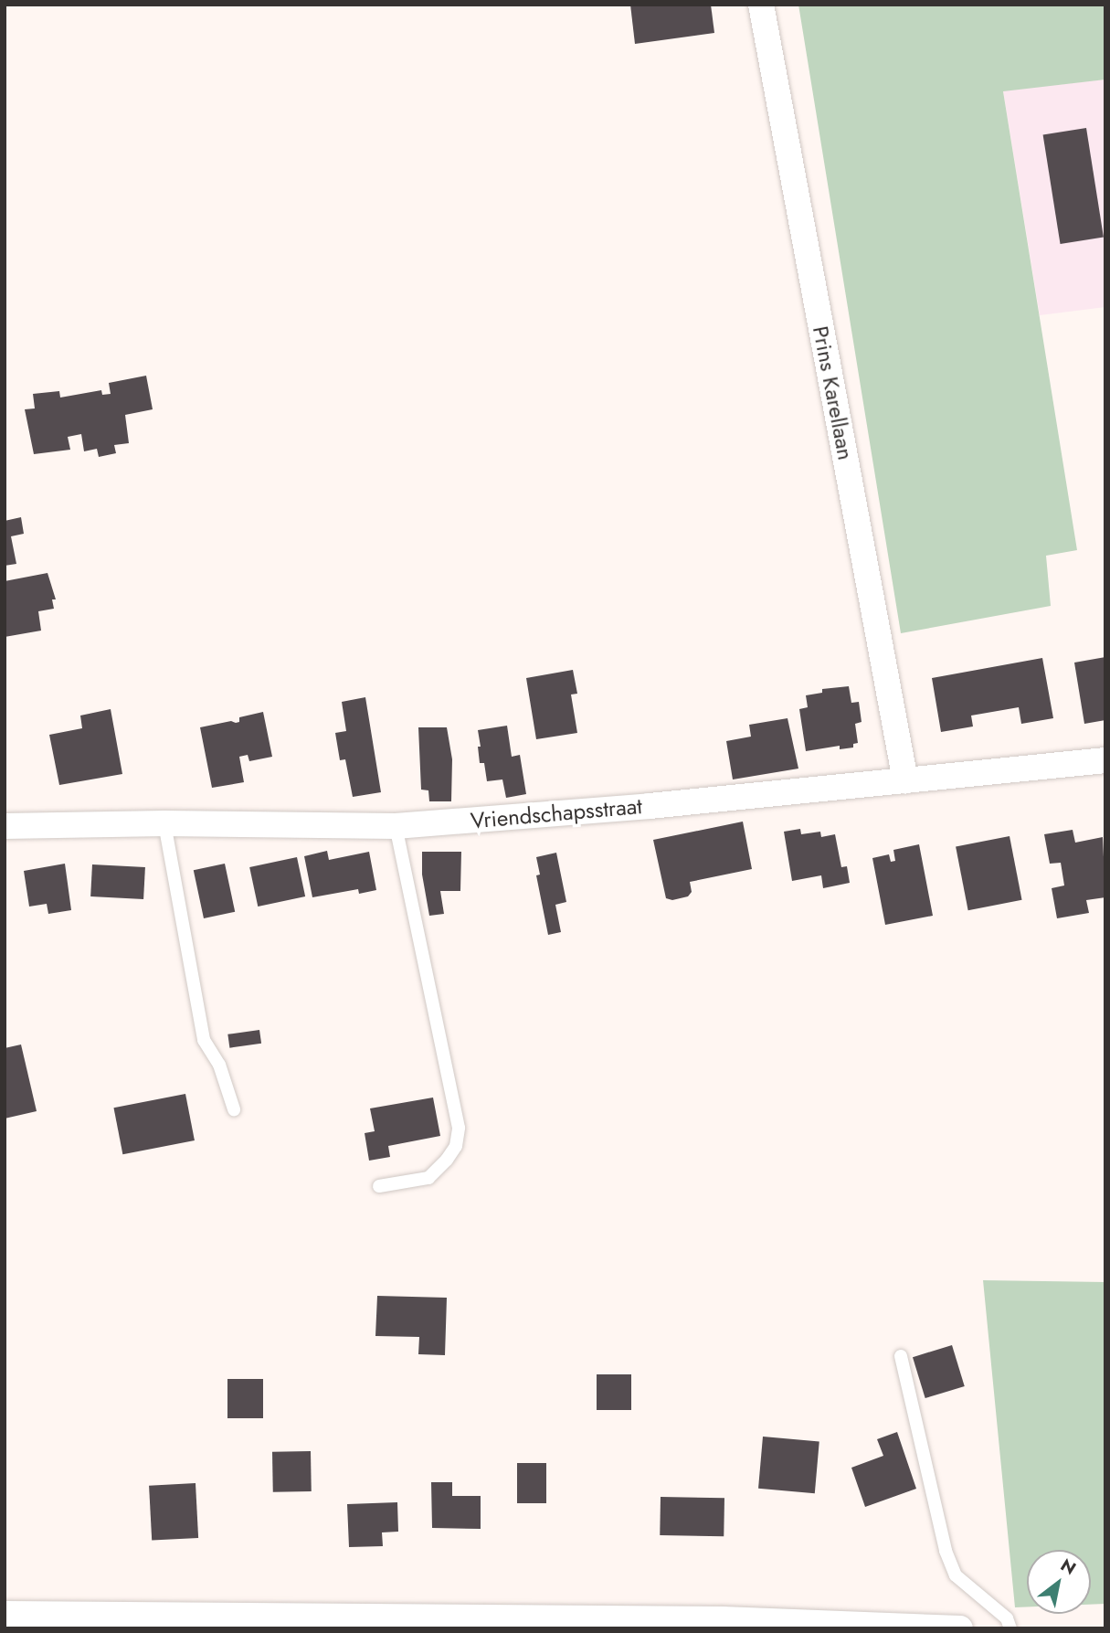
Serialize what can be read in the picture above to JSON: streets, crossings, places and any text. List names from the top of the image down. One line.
{"streets":{"street":["Prins Karellaan","Vriendschapsstraat"]},"crossings":[["Prins Karellaan","Vriendschapsstraat"]],"north":"top right"}
